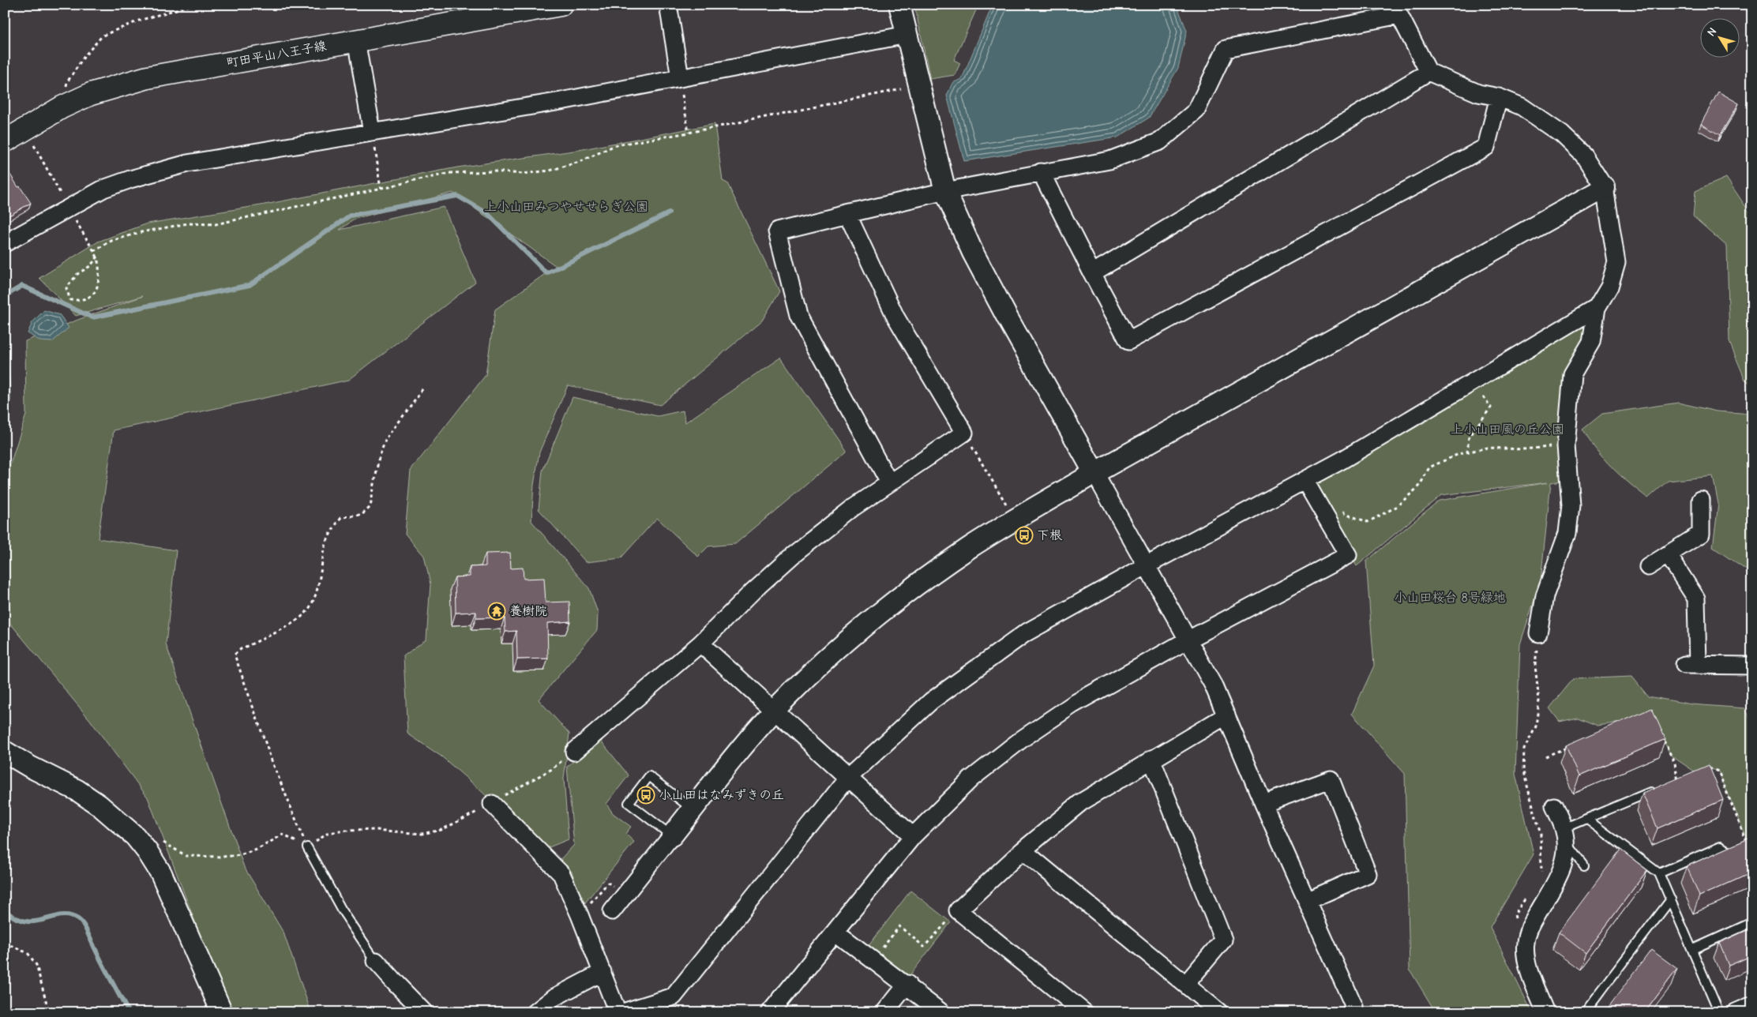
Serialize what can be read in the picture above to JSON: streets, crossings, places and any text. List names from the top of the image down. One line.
{"streets":{"main road":["町田平山八王子線"]},"parks":["上小山田みつやせせらぎ公園","上小山田風の丘公園","小山田桜台 8号緑地"],"places":{"bus stop":["下根","小山田はなみずきの丘"],"temple":["養樹院"]},"north":"top left"}
